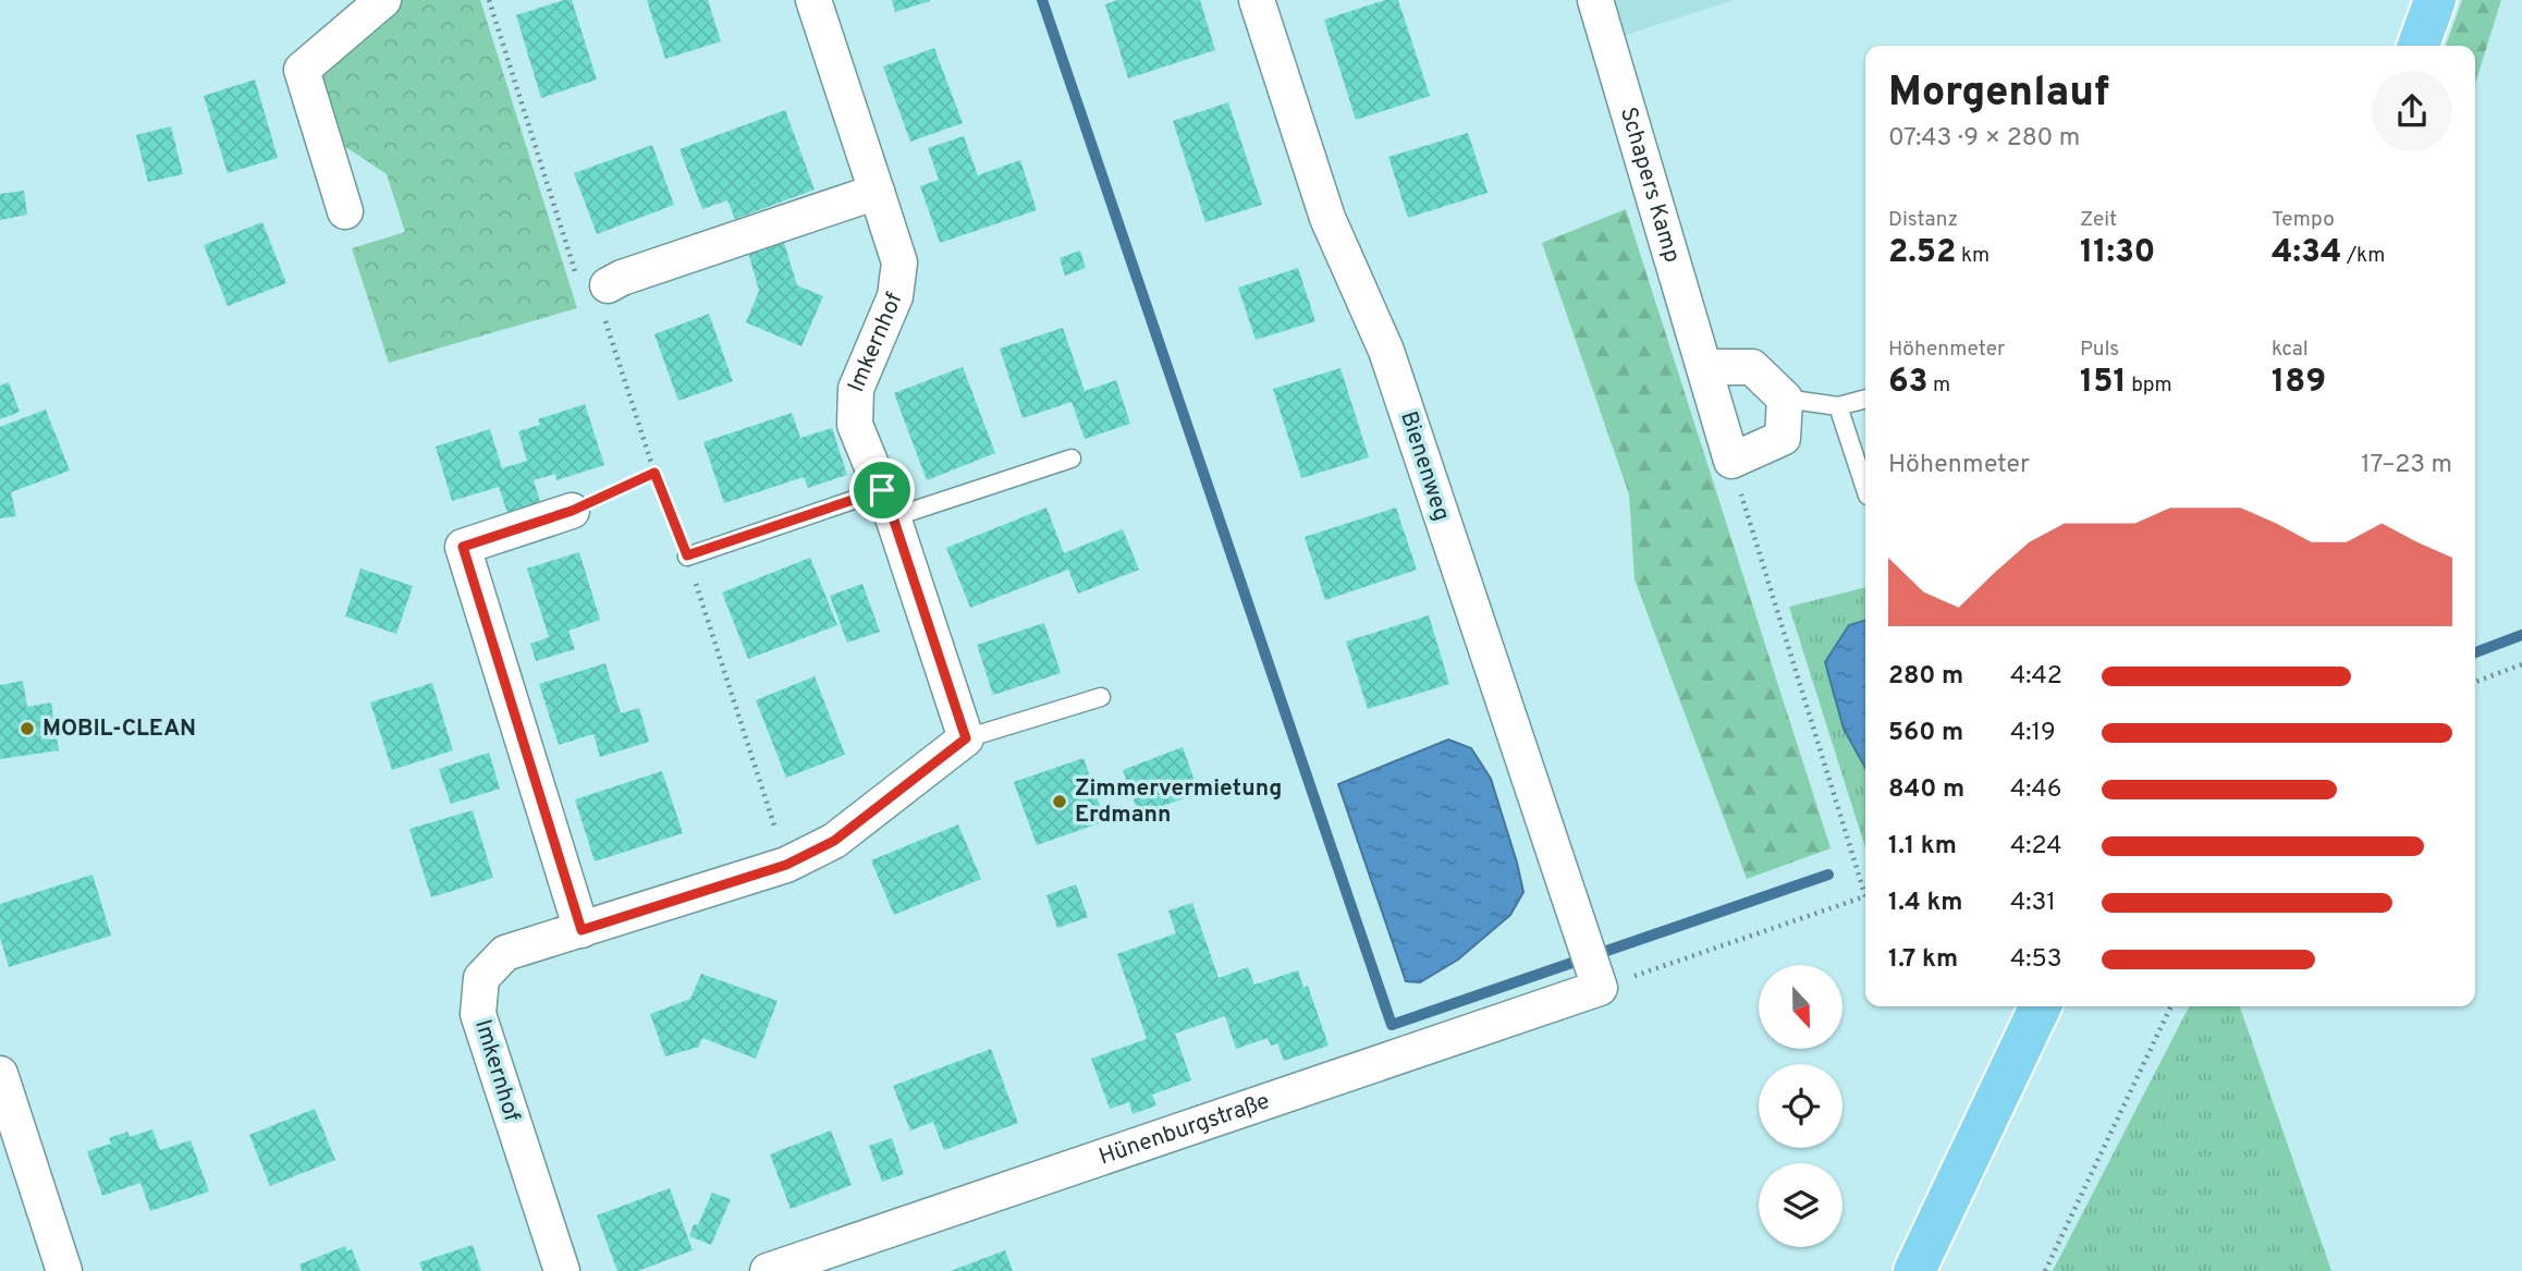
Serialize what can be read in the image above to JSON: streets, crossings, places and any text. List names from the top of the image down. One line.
{"streets":{"street":["Schapers Kamp","Imkernhof","Bienenweg","Hünenburgstraße"]},"crossings":[["Bienenweg","Hünenburgstraße"]],"places":["MOBIL-CLEAN","Zimmervermietung Erdmann"],"north":"bottom","page":{"heading":["Morgenlauf","07:43 · 9 × 280 m"],"stats":[["Distanz","2.52 km"],["Zeit","11:30"],["Tempo","4:34 /km"],["Höhenmeter","63 m"],["Puls","151 bpm"],["kcal","189"]],"chart":["Höhenmeter","17–23 m"],"list":[{"name":"280 m","note":"4:42"},{"name":"560 m","note":"4:19"},{"name":"840 m","note":"4:46"},{"name":"1.1 km","note":"4:24"},{"name":"1.4 km","note":"4:31"},{"name":"1.7 km","note":"4:53"}]}}
